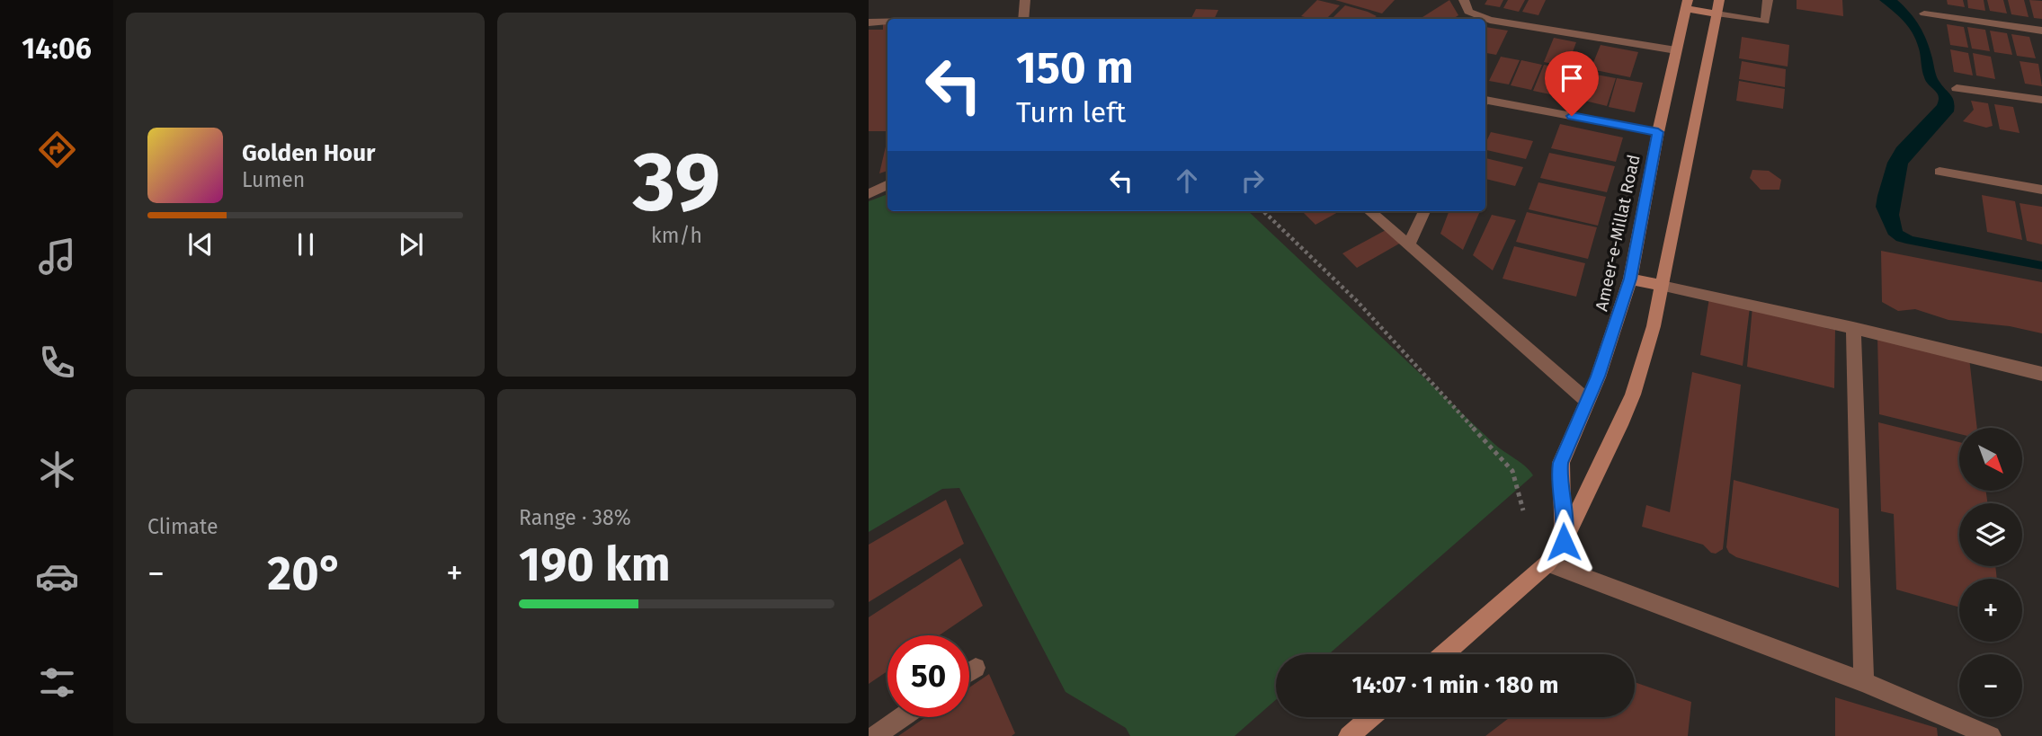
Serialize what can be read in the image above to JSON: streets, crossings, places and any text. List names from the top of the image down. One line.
{"streets":{"main road":["Ameer-e-Millat Road"]},"north":"bottom right","page":{"tabs":"14:06","tile":[["39","km/h"],"Climate",["Range · 38%","190 km"]],"turn":["150 m","Turn left"],"song":["Golden Hour","Lumen"],"map_buttons":["+","−"],"heat":["−","20°","+"],"limit":"50","trip":"14:07 · 1 min · 180 m"}}
